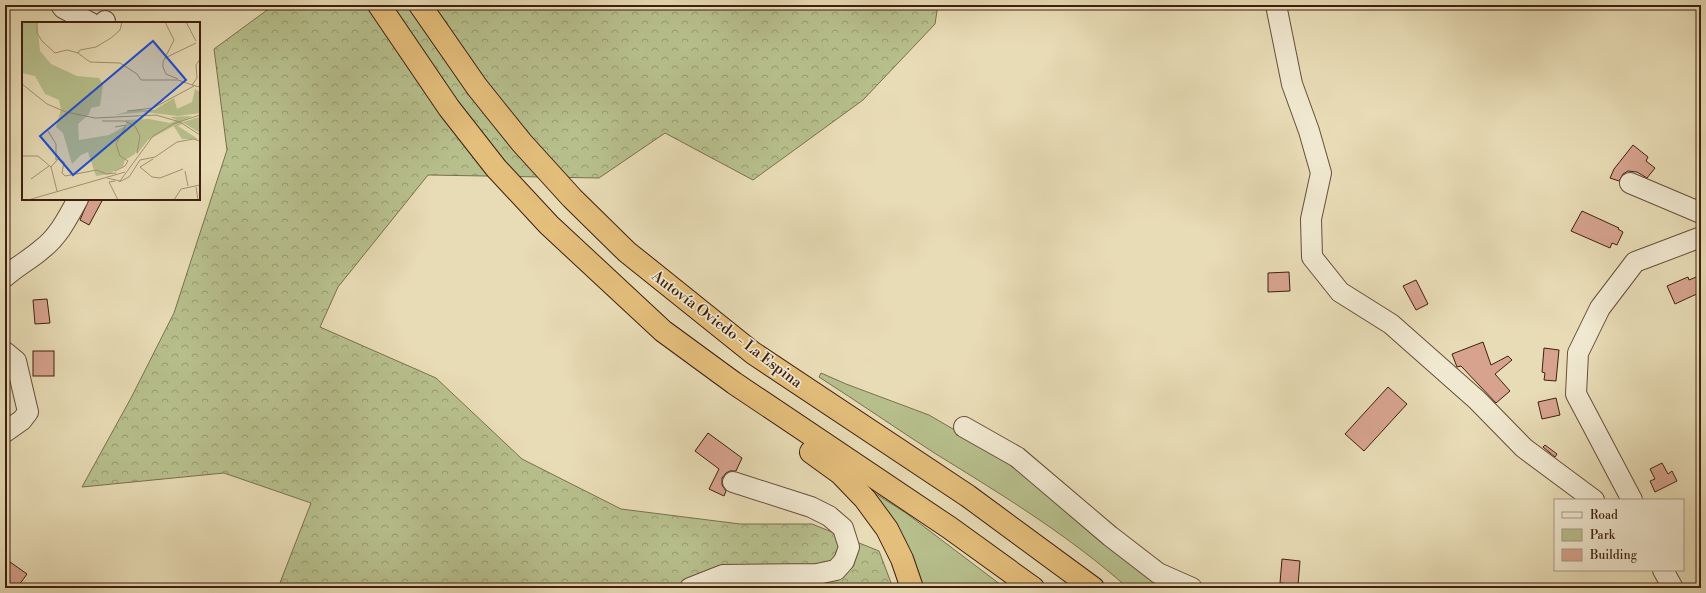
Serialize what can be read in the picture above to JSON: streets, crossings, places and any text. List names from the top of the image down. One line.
{"streets":{"highway":["Autovía Oviedo - La Espina"]},"legend":["Road","Park","Building"]}
